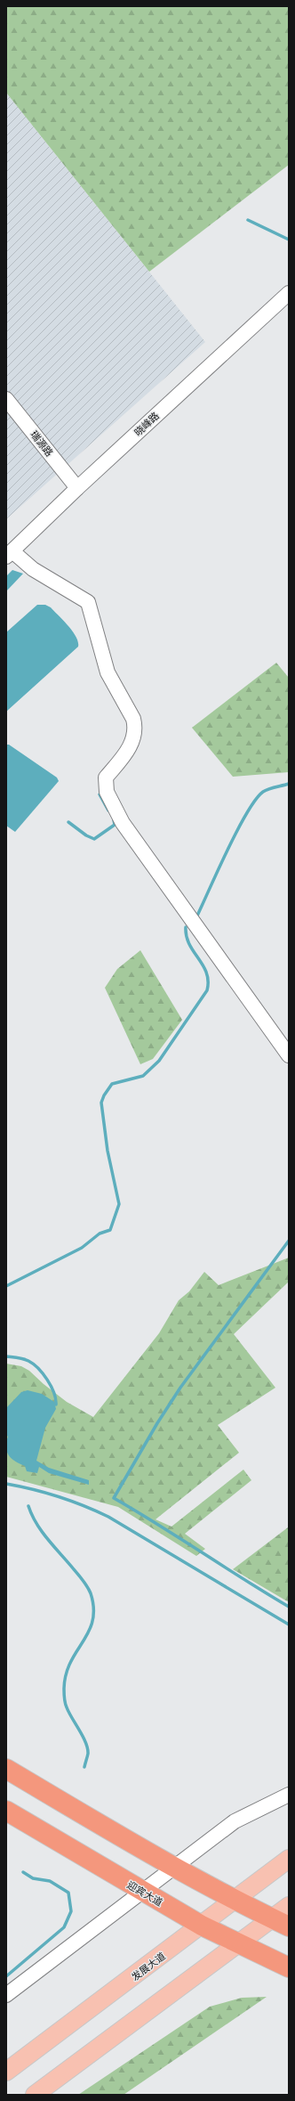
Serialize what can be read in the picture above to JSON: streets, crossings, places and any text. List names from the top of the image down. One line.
{"streets":{"highway":["迎宾大道"],"main road":["发展大道"],"street":["晓峰路","瑞源路"]},"crossings":[["晓峰路","瑞源路"],["迎宾大道","发展大道"]]}
